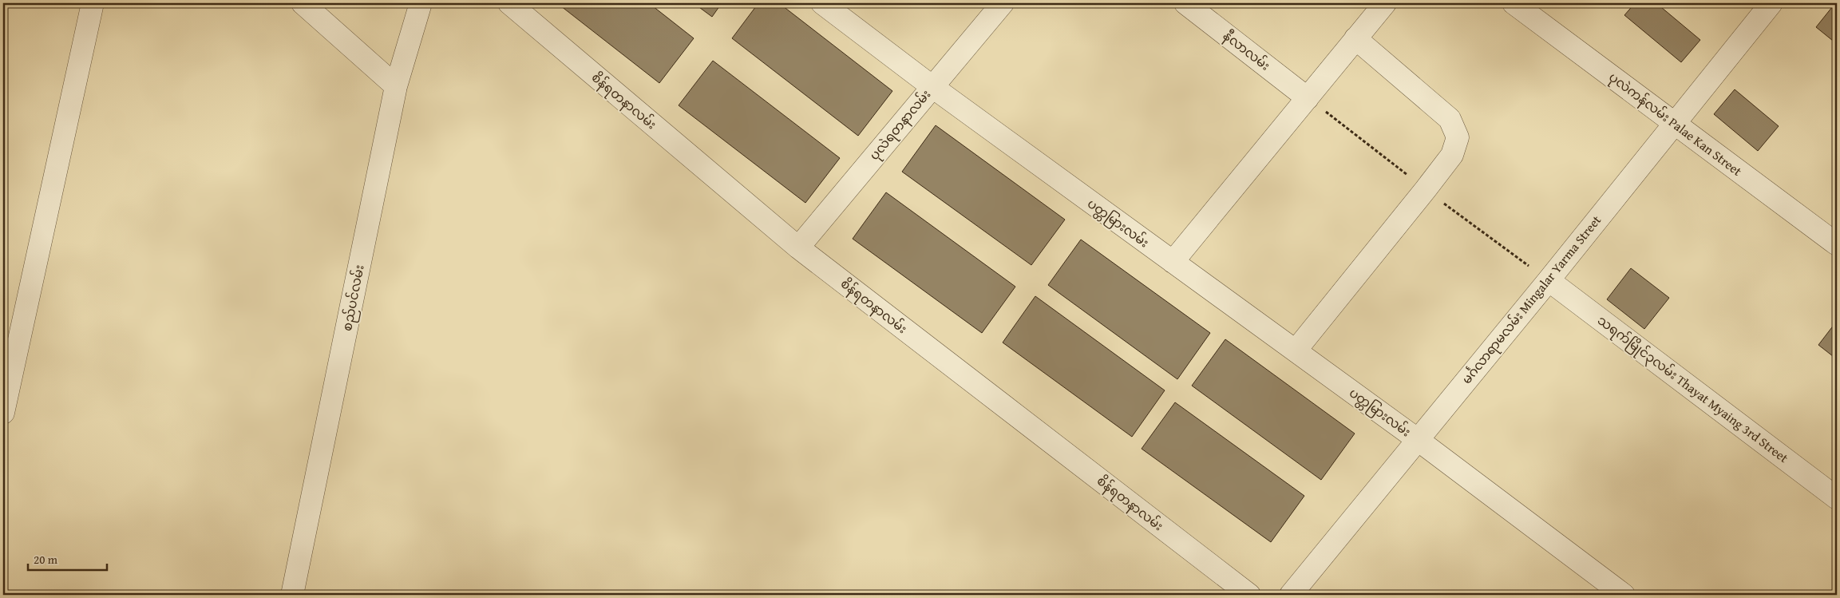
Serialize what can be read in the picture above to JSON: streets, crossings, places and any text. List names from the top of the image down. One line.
{"streets":{"street":["နီလာလမ်း","စိန်ရတနာလမ်း","ပုလဲကန်လမ်း Palae Kan Street","ပုလဲရတနာလမ်း","ပတ္တမြားလမ်း","စည်ပင်လမ်း","မင်္ဂလာရာမလမ်း Mingalar Yarma Street","သရက်မြိုင်၃လမ်း Thayat Myaing 3rd Street"]},"crossings":[["စိန်ရတနာလမ်း","ပုလဲရတနာလမ်း"],["ပုလဲကန်လမ်း Palae Kan Street","မင်္ဂလာရာမလမ်း Mingalar Yarma Street"],["ပုလဲရတနာလမ်း","ပတ္တမြားလမ်း"],["ပတ္တမြားလမ်း","မင်္ဂလာရာမလမ်း Mingalar Yarma Street"],["မင်္ဂလာရာမလမ်း Mingalar Yarma Street","သရက်မြိုင်၃လမ်း Thayat Myaing 3rd Street"]],"scale_bar":"20 m"}
